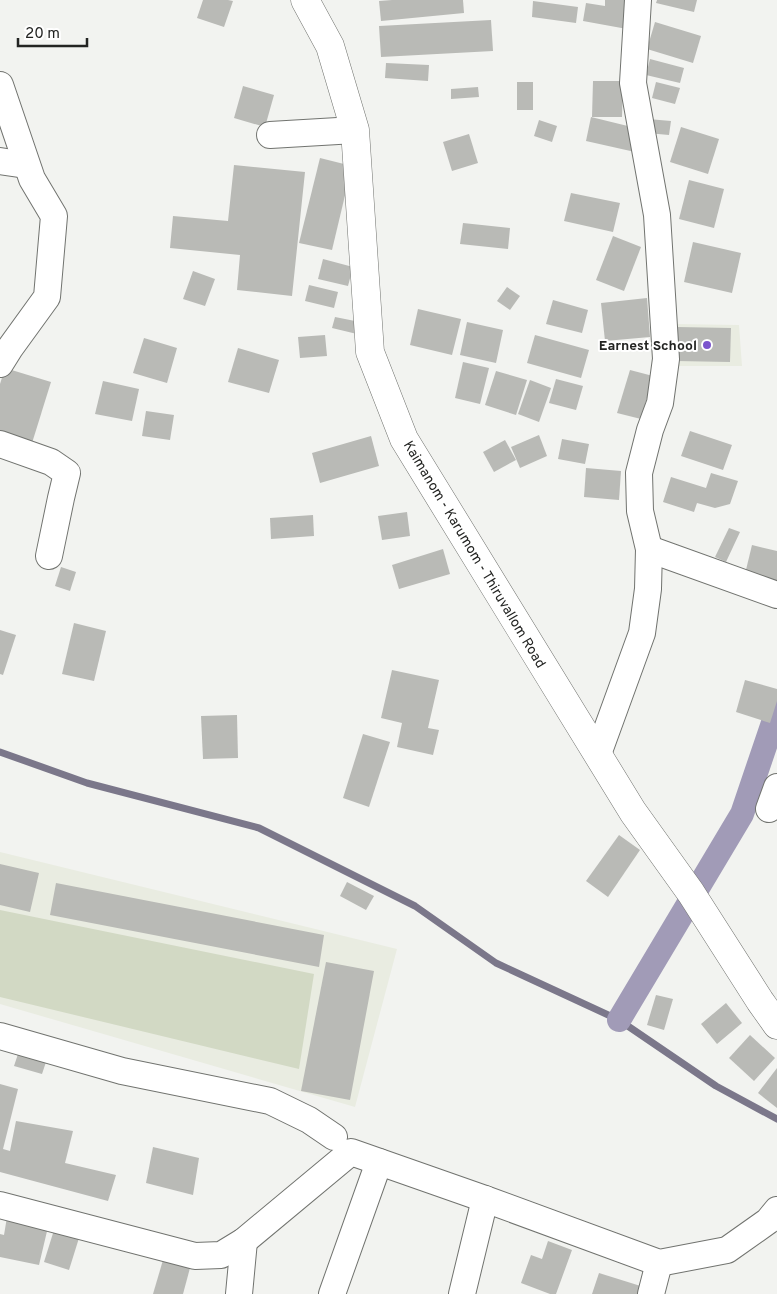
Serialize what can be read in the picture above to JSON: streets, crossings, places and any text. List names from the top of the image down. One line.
{"streets":{"main road":["Kaimanom - Karumom - Thiruvallom Road"]},"places":["Earnest School"],"scale_bar":"20 m"}
